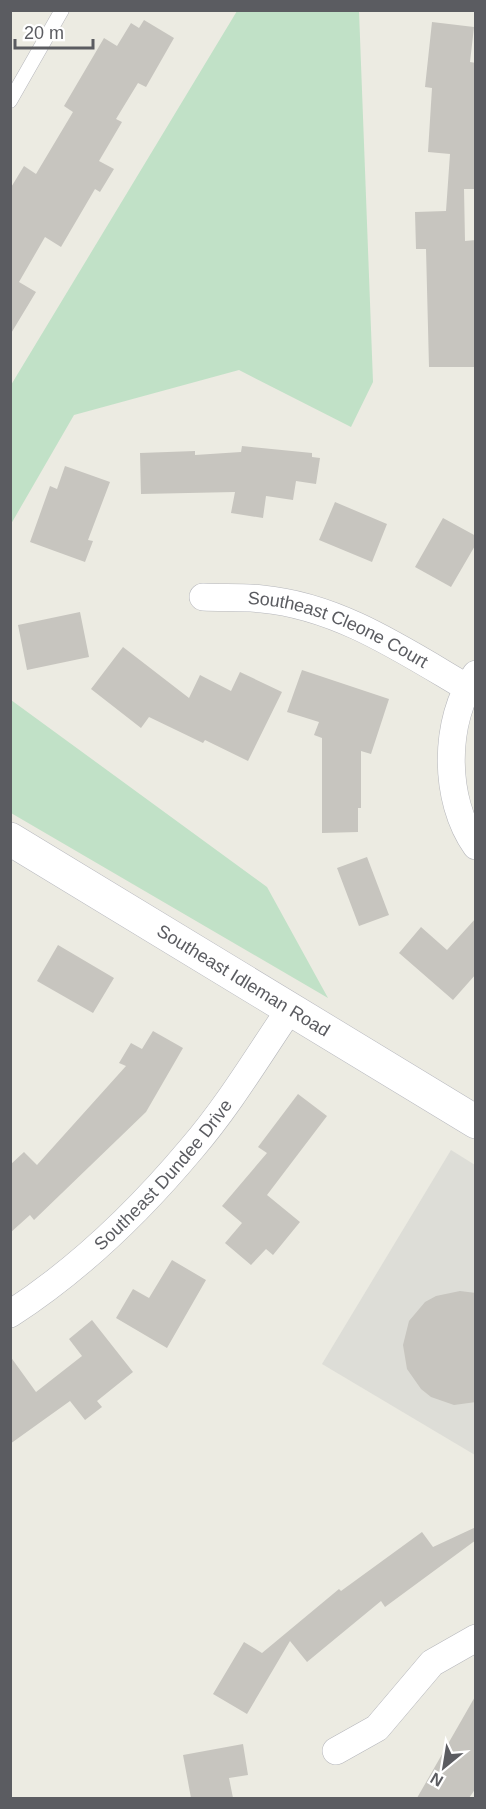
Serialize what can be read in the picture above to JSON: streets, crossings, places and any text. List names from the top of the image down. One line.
{"streets":{"main road":["Southeast Idleman Road"],"street":["Southeast Cleone Court","Southeast Dundee Drive"]},"crossings":[["Southeast Idleman Road","Southeast Dundee Drive"]],"scale_bar":"20 m","north":"bottom left"}
